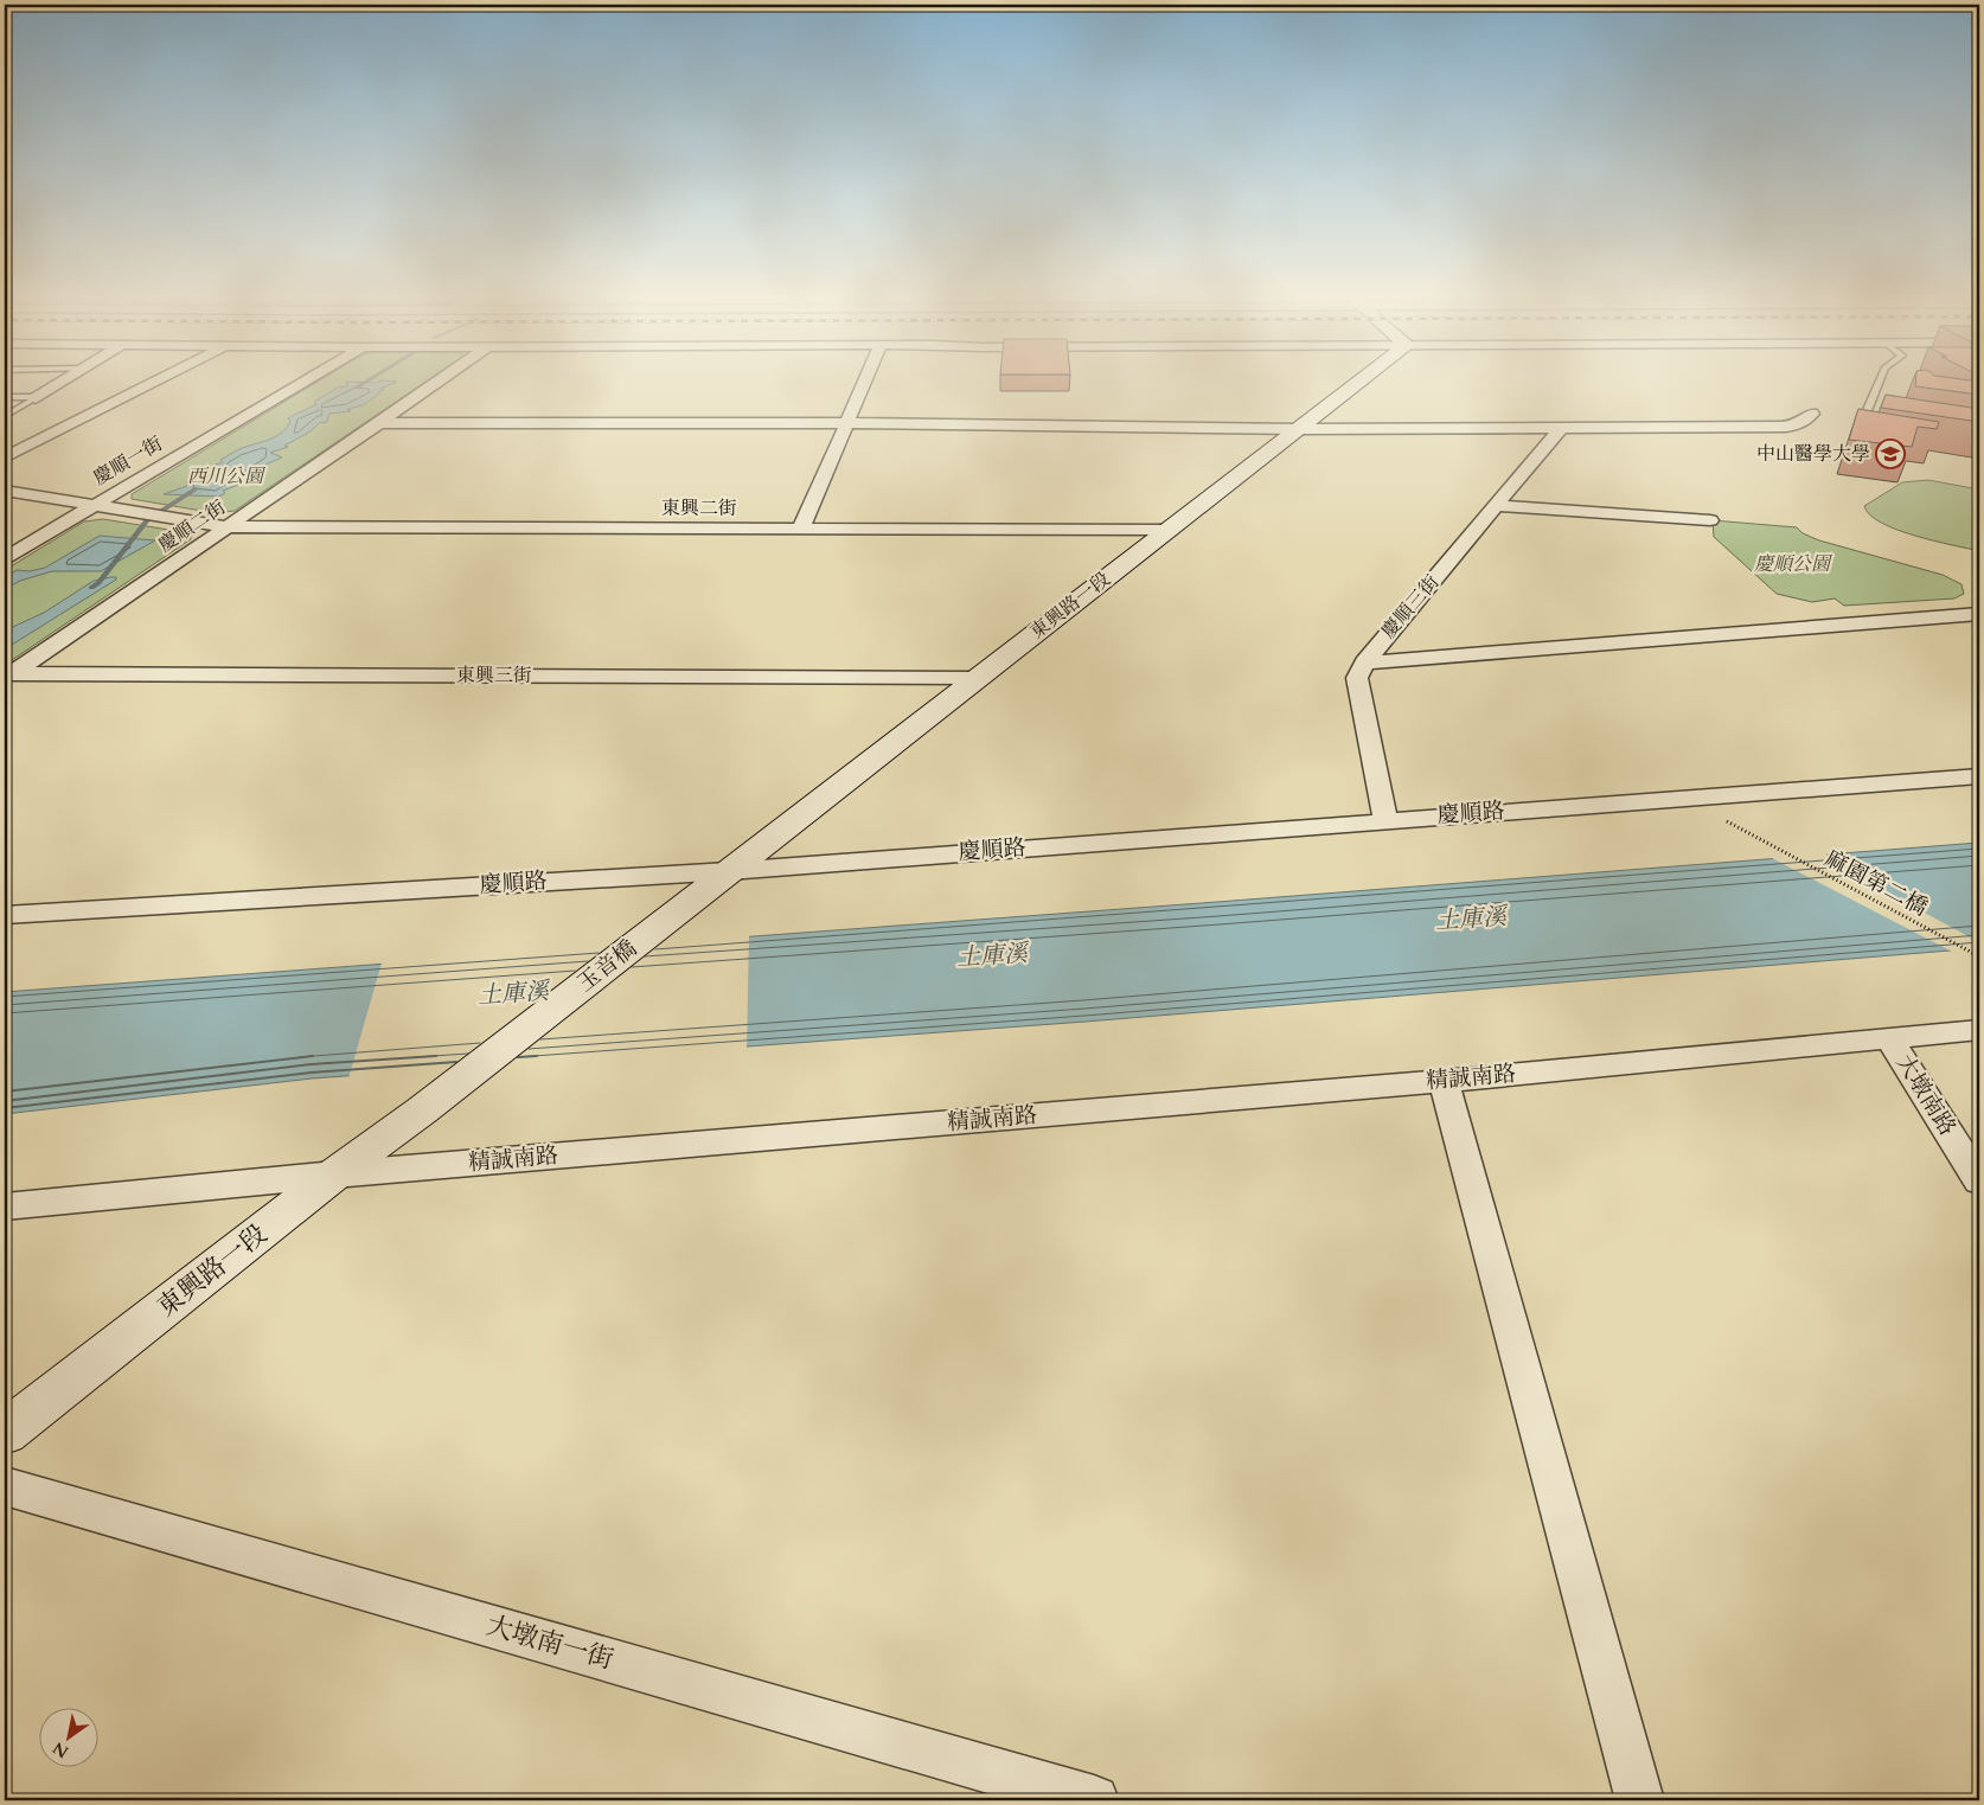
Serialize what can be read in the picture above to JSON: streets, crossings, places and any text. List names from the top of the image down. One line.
{"streets":{"street":["慶順一街","東興二街","慶順二街","東興路一段","慶順三街","東興三街","慶順路","玉音橋","精誠南路","大墩南路","大墩南一街"],"path":["麻園第二橋"]},"crossings":[["慶順一街","東興二街"],["東興二街","慶順二街"],["東興二街","東興路一段"],["慶順二街","東興三街"],["東興路一段","東興三街"],["東興路一段","慶順路"],["東興路一段","玉音橋"],["東興路一段","精誠南路"],["精誠南路","大墩南路"]],"water":["土庫溪"],"parks":["西川公園","慶順公園"],"places":{"school or university":["中山醫學大學"]},"north":"bottom left"}
